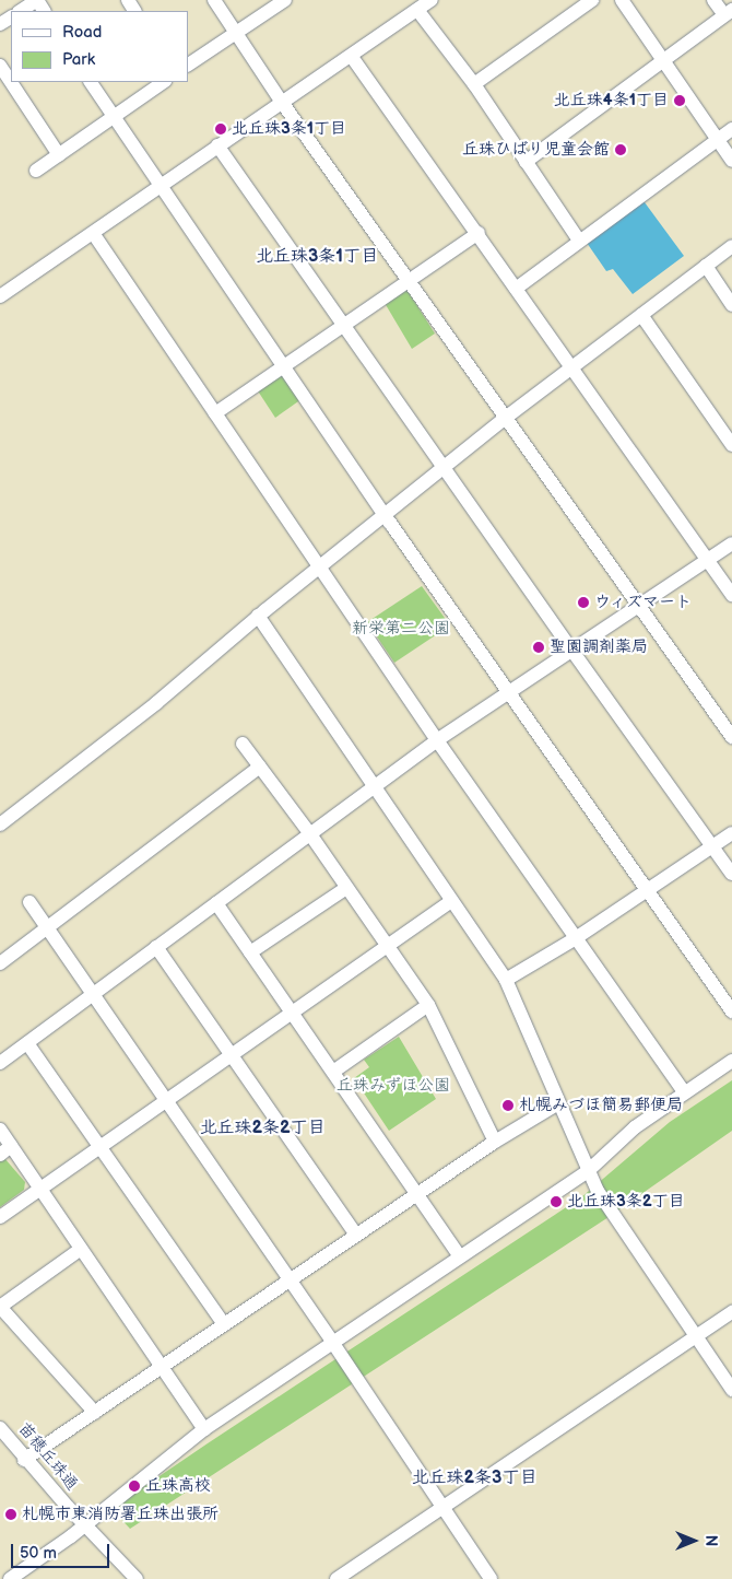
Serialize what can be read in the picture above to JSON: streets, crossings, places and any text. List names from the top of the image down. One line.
{"streets":{"street":["苗穂丘珠通"]},"districts":["北丘珠3条1丁目","北丘珠2条2丁目","北丘珠2条3丁目"],"parks":["新栄第二公園","丘珠みずほ公園"],"places":["北丘珠4条1丁目","北丘珠3条1丁目","丘珠ひばり児童会館","ウィズマート","聖園調剤薬局","札幌みづほ簡易郵便局","北丘珠3条2丁目","丘珠高校","札幌市東消防署丘珠出張所"],"legend":["Road","Park"],"scale_bar":"50 m","north":"right"}
